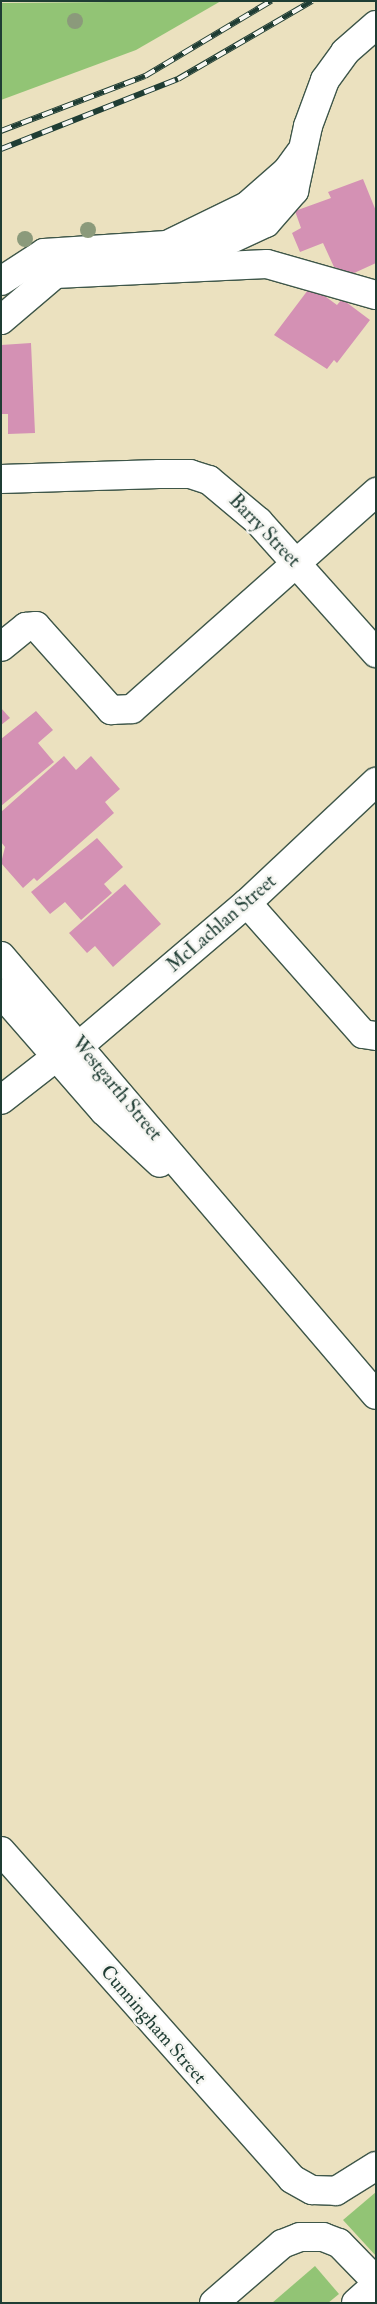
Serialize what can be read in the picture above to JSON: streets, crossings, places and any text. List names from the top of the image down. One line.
{"streets":{"street":["Barry Street","McLachlan Street","Westgarth Street","Cunningham Street"]},"crossings":[["McLachlan Street","Westgarth Street"]]}
